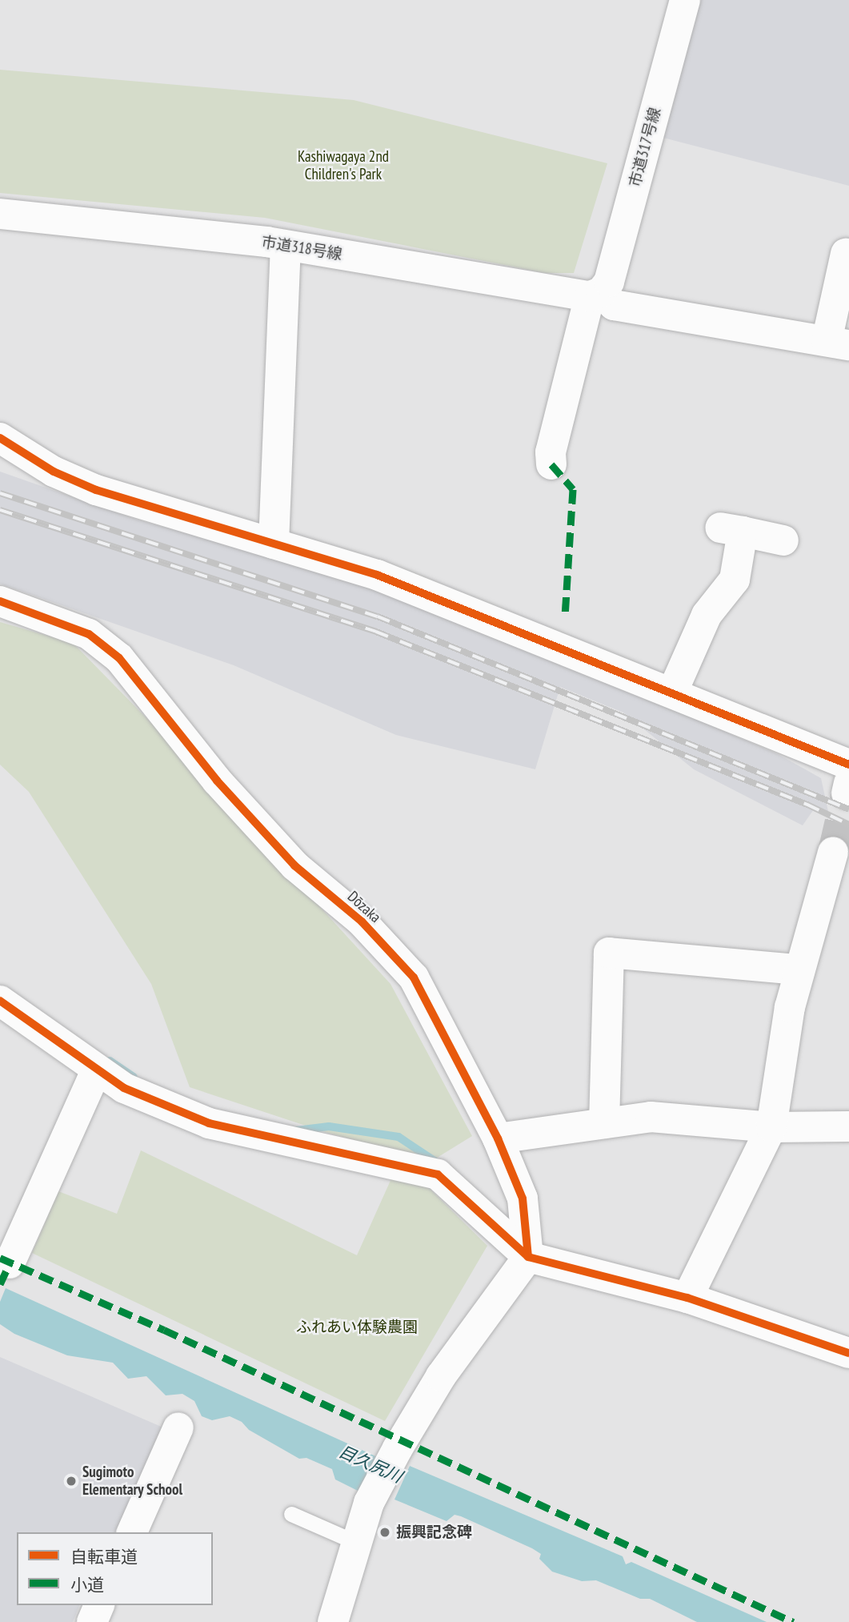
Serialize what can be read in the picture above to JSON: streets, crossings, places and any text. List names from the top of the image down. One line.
{"streets":{"street":["市道317号線","市道318号線","Dōzaka"]},"crossings":[["市道317号線","市道318号線"]],"water":["目久尻川"],"parks":["Kashiwagaya 2nd Children's Park","ふれあい体験農園"],"places":["Sugimoto Elementary School","振興記念碑"],"legend":["自転車道","小道"]}
